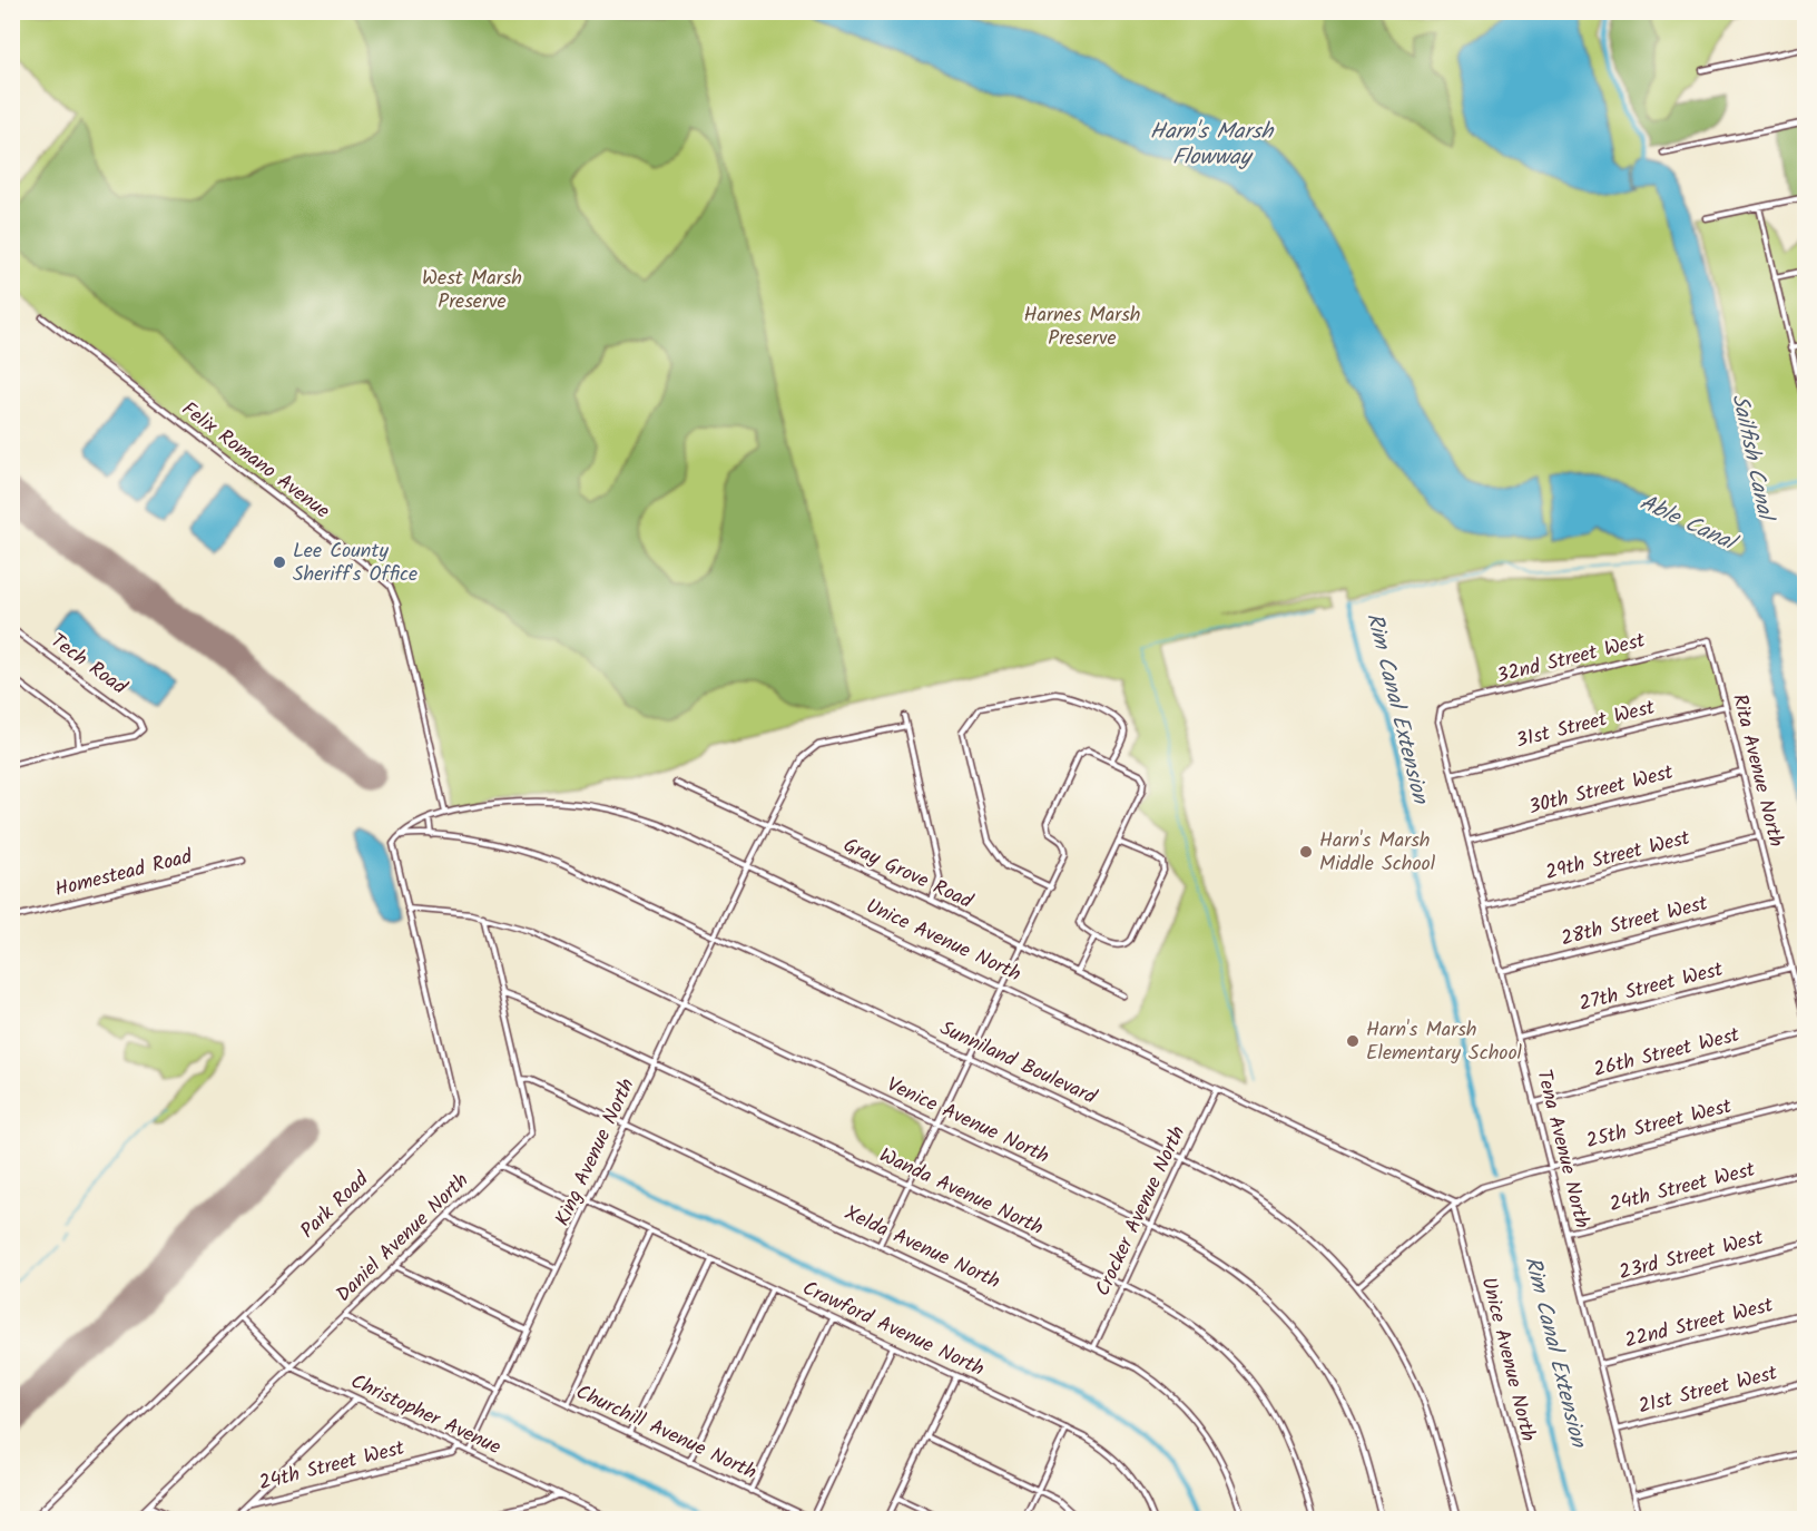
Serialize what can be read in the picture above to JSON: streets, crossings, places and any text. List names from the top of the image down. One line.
{"streets":{"street":["Felix Romano Avenue","32nd Street West","Tech Road","31st Street West","Rita Avenue North","30th Street West","29th Street West","Homestead Road","Gray Grove Road","28th Street West","Unice Avenue North","27th Street West","26th Street West","Sunniland Boulevard","Venice Avenue North","25th Street West","Tena Avenue North","King Avenue North","24th Street West","Wanda Avenue North","Park Road","Crocker Avenue North","Daniel Avenue North","Xelda Avenue North","23rd Street West","22nd Street West","Crawford Avenue North","21st Street West","Christopher Avenue","Churchill Avenue North"]},"crossings":[["Felix Romano Avenue","Unice Avenue North"],["32nd Street West","Rita Avenue North"],["32nd Street West","Tena Avenue North"],["31st Street West","Rita Avenue North"],["31st Street West","Tena Avenue North"],["Rita Avenue North","30th Street West"],["Rita Avenue North","29th Street West"],["Rita Avenue North","28th Street West"],["Rita Avenue North","27th Street West"],["30th Street West","Tena Avenue North"],["29th Street West","Tena Avenue North"],["Gray Grove Road","King Avenue North"],["28th Street West","Tena Avenue North"],["Unice Avenue North","Sunniland Boulevard"],["Unice Avenue North","25th Street West"],["Unice Avenue North","King Avenue North"],["Unice Avenue North","Park Road"],["Unice Avenue North","Crocker Avenue North"],["27th Street West","Tena Avenue North"],["26th Street West","Tena Avenue North"],["Sunniland Boulevard","25th Street West"],["Sunniland Boulevard","King Avenue North"],["Sunniland Boulevard","Park Road"],["Sunniland Boulevard","Crocker Avenue North"],["Venice Avenue North","King Avenue North"],["Venice Avenue North","Park Road"],["Venice Avenue North","Crocker Avenue North"],["Venice Avenue North","Daniel Avenue North"],["25th Street West","Tena Avenue North"],["Tena Avenue North","24th Street West"],["Tena Avenue North","23rd Street West"],["Tena Avenue North","22nd Street West"],["Tena Avenue North","21st Street West"],["King Avenue North","Wanda Avenue North"],["King Avenue North","Xelda Avenue North"],["King Avenue North","Crawford Avenue North"],["King Avenue North","Christopher Avenue"],["King Avenue North","Churchill Avenue North"],["24th Street West","Christopher Avenue"],["Wanda Avenue North","Crocker Avenue North"],["Wanda Avenue North","Daniel Avenue North"],["Park Road","Christopher Avenue"],["Crocker Avenue North","Xelda Avenue North"],["Daniel Avenue North","Xelda Avenue North"],["Daniel Avenue North","Christopher Avenue"]],"water":["Harn's Marsh Flowway","Sailfish Canal","Able Canal","Rim Canal Extension"],"parks":["West Marsh Preserve","Harnes Marsh Preserve"],"places":["Lee County Sheriff's Office","Harn's Marsh Middle School","Harn's Marsh Elementary School"]}
